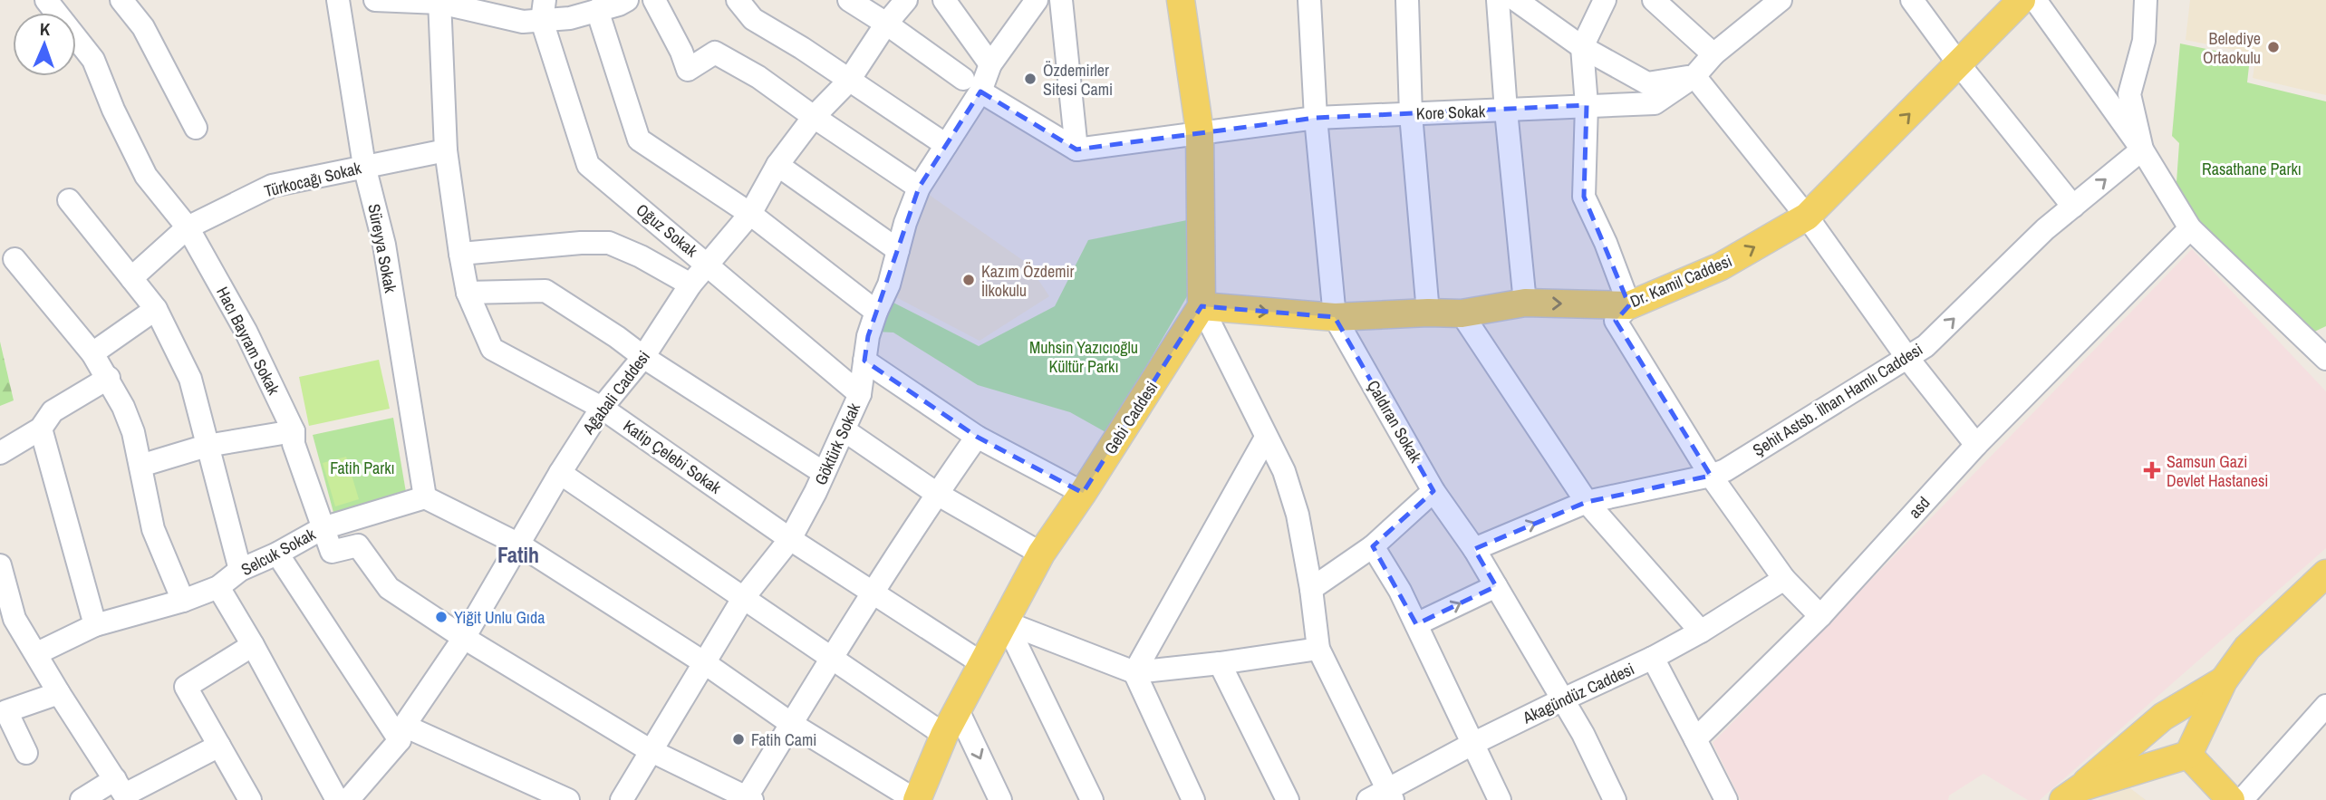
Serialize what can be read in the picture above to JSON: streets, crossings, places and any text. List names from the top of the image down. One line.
{"streets":{"main road":["Dr. Kamil Caddesi","Gebi Caddesi"],"street":["Kore Sokak","Türkocağı Sokak","Oğuz Sokak","Süreyya Sokak","Hacı Bayram Sokak","Ağabali Caddesi","Şehit Astsb. İlhan Hamlı Caddesi","Çaldıran Sokak","Göktürk Sokak","Katip Çelebi Sokak","asd","Selcuk Sokak","Akagündüz Caddesi"]},"crossings":[["Kore Sokak","Çaldıran Sokak"],["Türkocağı Sokak","Süreyya Sokak"],["Türkocağı Sokak","Hacı Bayram Sokak"],["Türkocağı Sokak","Katip Çelebi Sokak"],["Oğuz Sokak","Ağabali Caddesi"],["Oğuz Sokak","Göktürk Sokak"],["Süreyya Sokak","Selcuk Sokak"],["Dr. Kamil Caddesi","Gebi Caddesi"],["Dr. Kamil Caddesi","Çaldıran Sokak"],["Hacı Bayram Sokak","Ağabali Caddesi"],["Hacı Bayram Sokak","Selcuk Sokak"],["Ağabali Caddesi","Katip Çelebi Sokak"],["Şehit Astsb. İlhan Hamlı Caddesi","Çaldıran Sokak"],["Gebi Caddesi","Katip Çelebi Sokak"],["Çaldıran Sokak","Akagündüz Caddesi"],["Göktürk Sokak","Katip Çelebi Sokak"]],"one_way":["Dr. Kamil Caddesi","Şehit Astsb. İlhan Hamlı Caddesi"],"districts":["Fatih"],"parks":["Rasathane Parkı","Muhsin Yazıcıoğlu Kültür Parkı","Fatih Parkı"],"places":{"other":["Belediye Ortaokulu","Özdemirler Sitesi Cami","Kazım Özdemir İlkokulu","Yiğit Unlu Gıda","Fatih Cami"],"health":["Samsun Gazi Devlet Hastanesi"]},"north":"top"}
